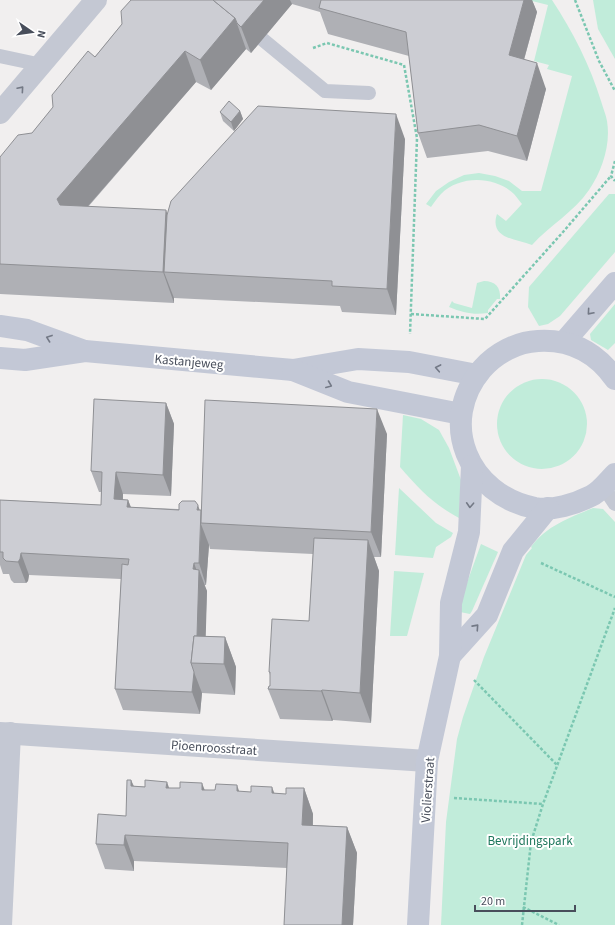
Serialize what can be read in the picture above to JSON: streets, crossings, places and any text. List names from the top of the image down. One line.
{"streets":{"street":["Kastanjeweg","Pioenroosstraat","Violierstraat"]},"crossings":[["Pioenroosstraat","Violierstraat"]],"one_way":["Violierstraat"],"parks":["Bevrijdingspark"],"scale_bar":"20 m","north":"right"}
